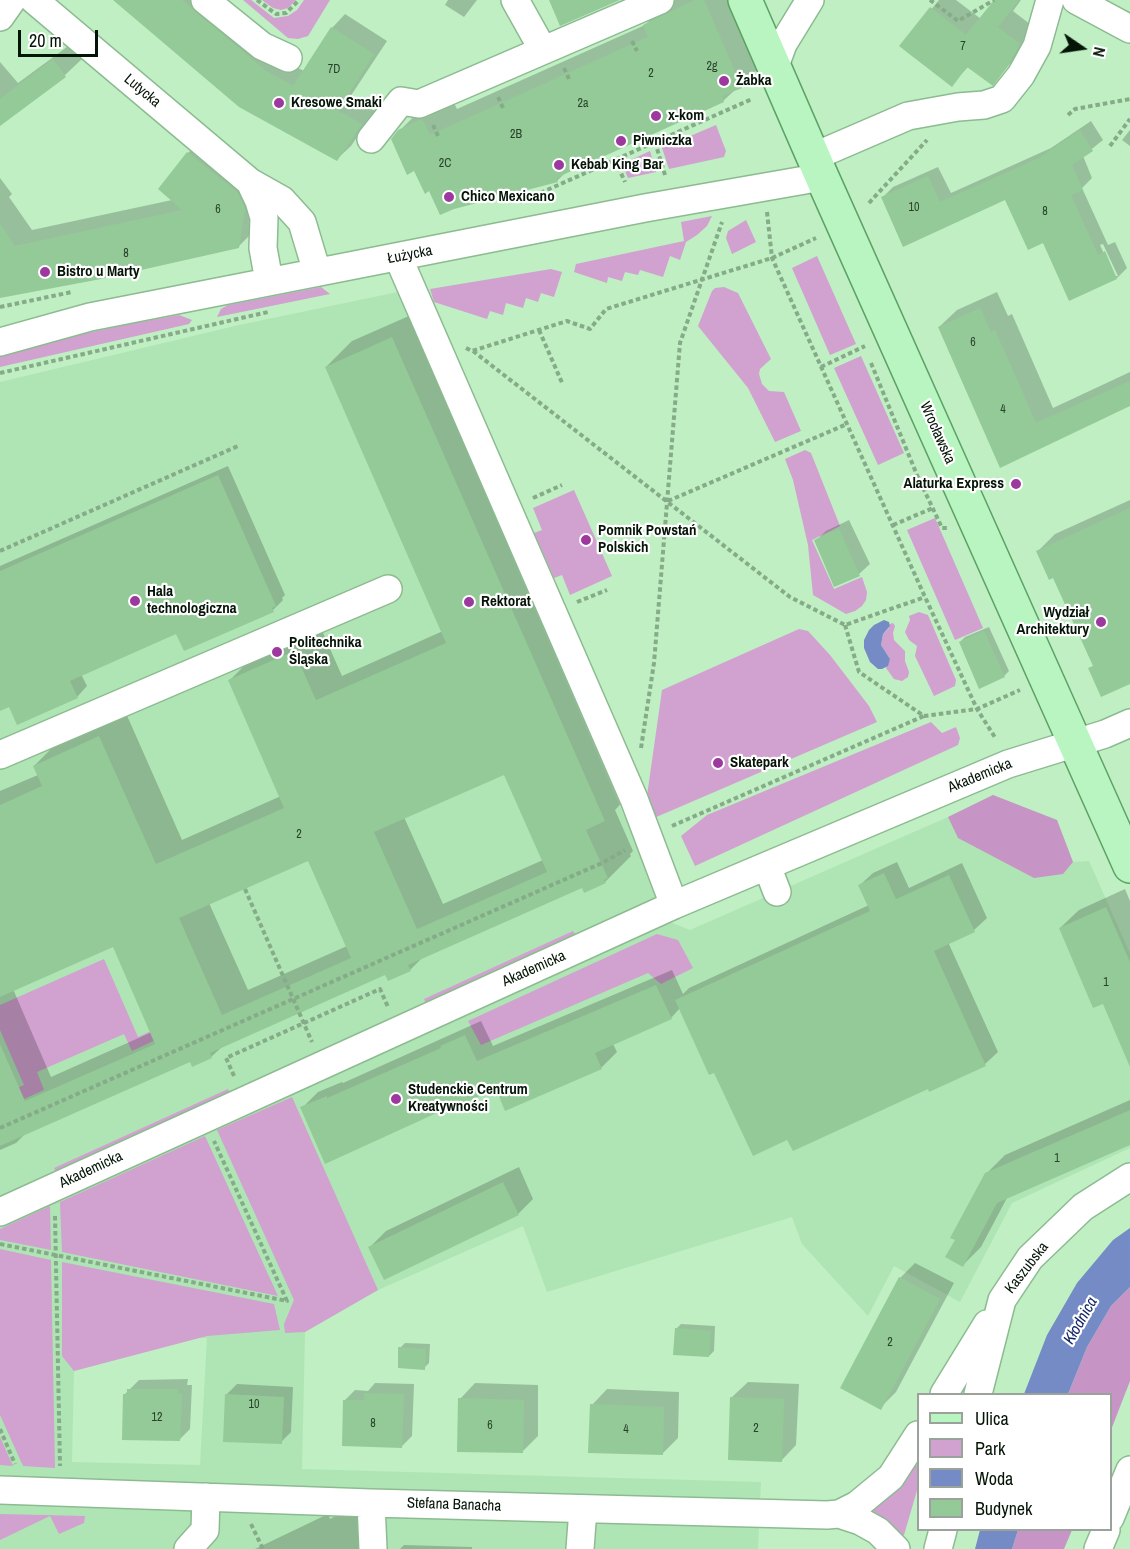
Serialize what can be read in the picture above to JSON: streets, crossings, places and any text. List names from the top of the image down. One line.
{"streets":{"main road":["Wrocławska"],"street":["Lutycka","Łużycka","Akademicka","Kaszubska","Stefana Banacha"]},"crossings":[["Lutycka","Łużycka"],["Łużycka","Wrocławska"],["Wrocławska","Akademicka"]],"water":["Kłodnica"],"places":["Żabka","Kresowe Smaki","x-kom","Piwniczka","Kebab King Bar","Chico Mexicano","Bistro u Marty","Alaturka Express","Pomnik Powstań Polskich","Hala technologiczna","Rektorat","Wydział Architektury","Politechnika Śląska","Skatepark","Studenckie Centrum Kreatywności"],"house_numbers":["7","2g","7D","2","2a","2B","2C","10","6","8","8","6","4","2","1","1","2","10","12","8","6","2","4"],"legend":["Ulica","Park","Woda","Budynek"],"scale_bar":"20 m","north":"right"}
